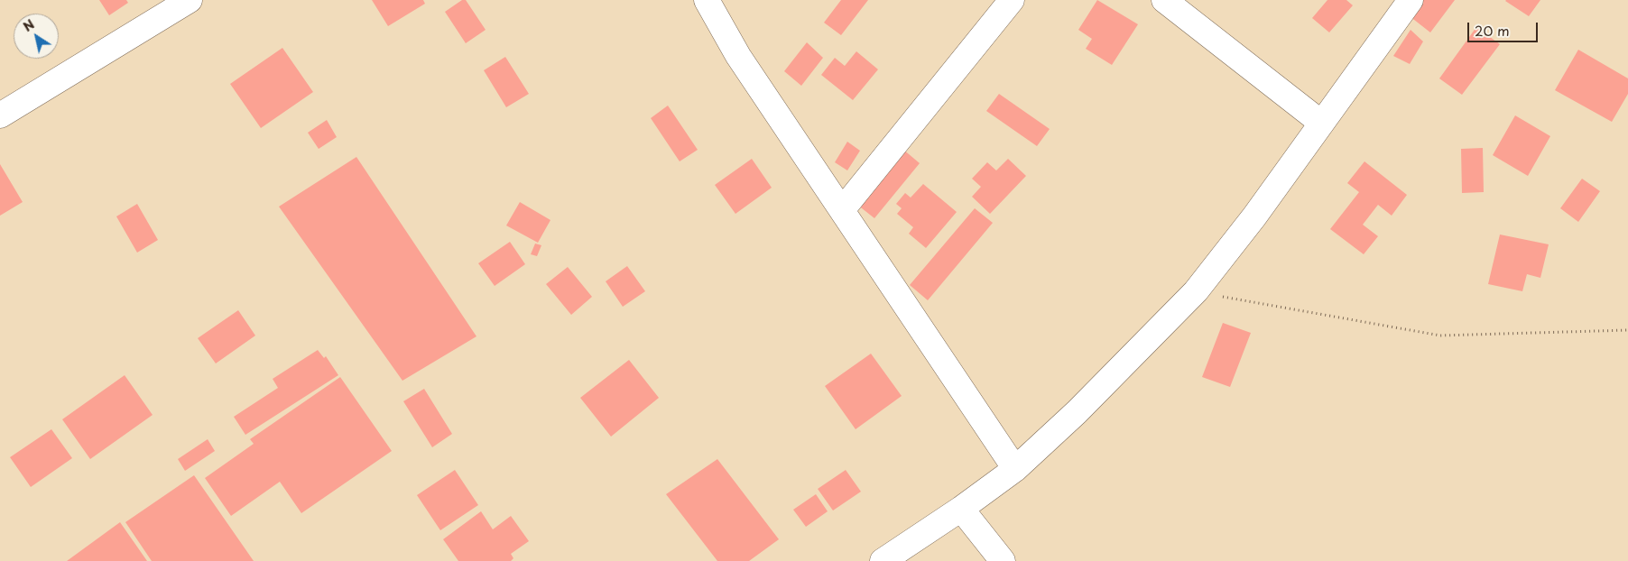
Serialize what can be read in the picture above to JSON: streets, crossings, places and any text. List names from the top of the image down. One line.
{"scale_bar":"20 m","north":"top left"}
